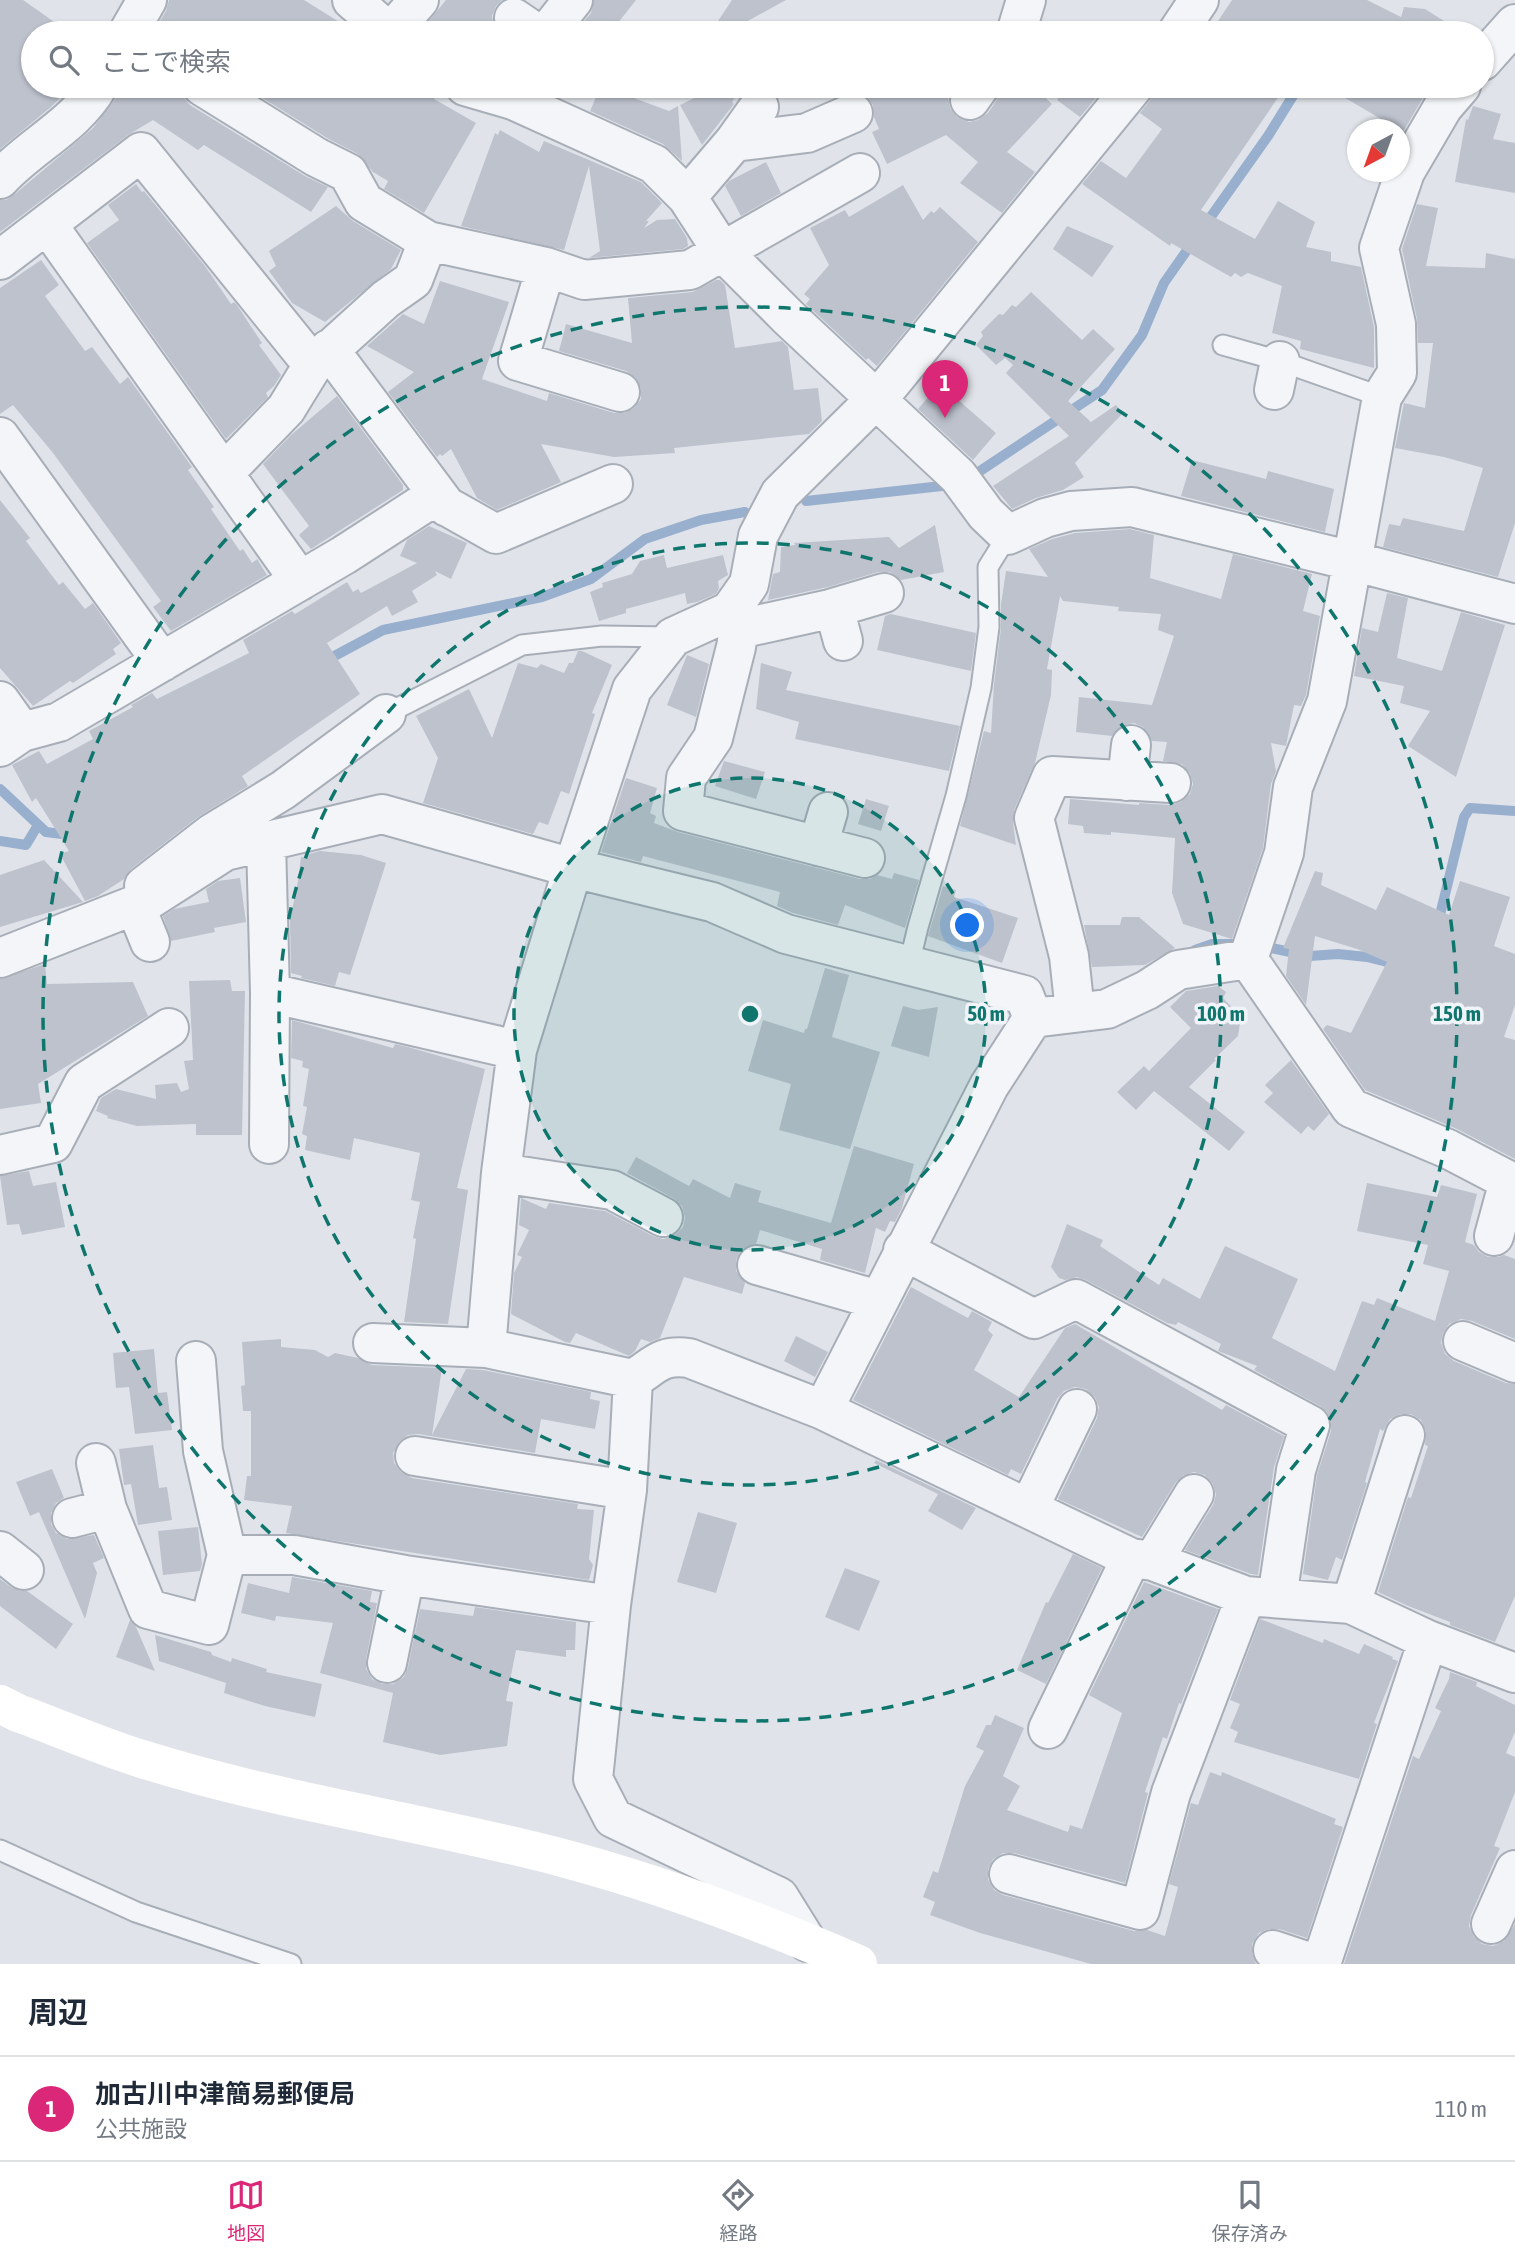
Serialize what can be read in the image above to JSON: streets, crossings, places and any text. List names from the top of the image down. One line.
{"north":"bottom left","page":{"search":"ここで検索","pins":"1","heading":"周辺","list":[{"mark":"1","name":"加古川中津簡易郵便局","note":"公共施設","value":"110 m"}],"nav":["地図","経路","保存済み"]},"rings":["50 m","100 m","150 m"]}
